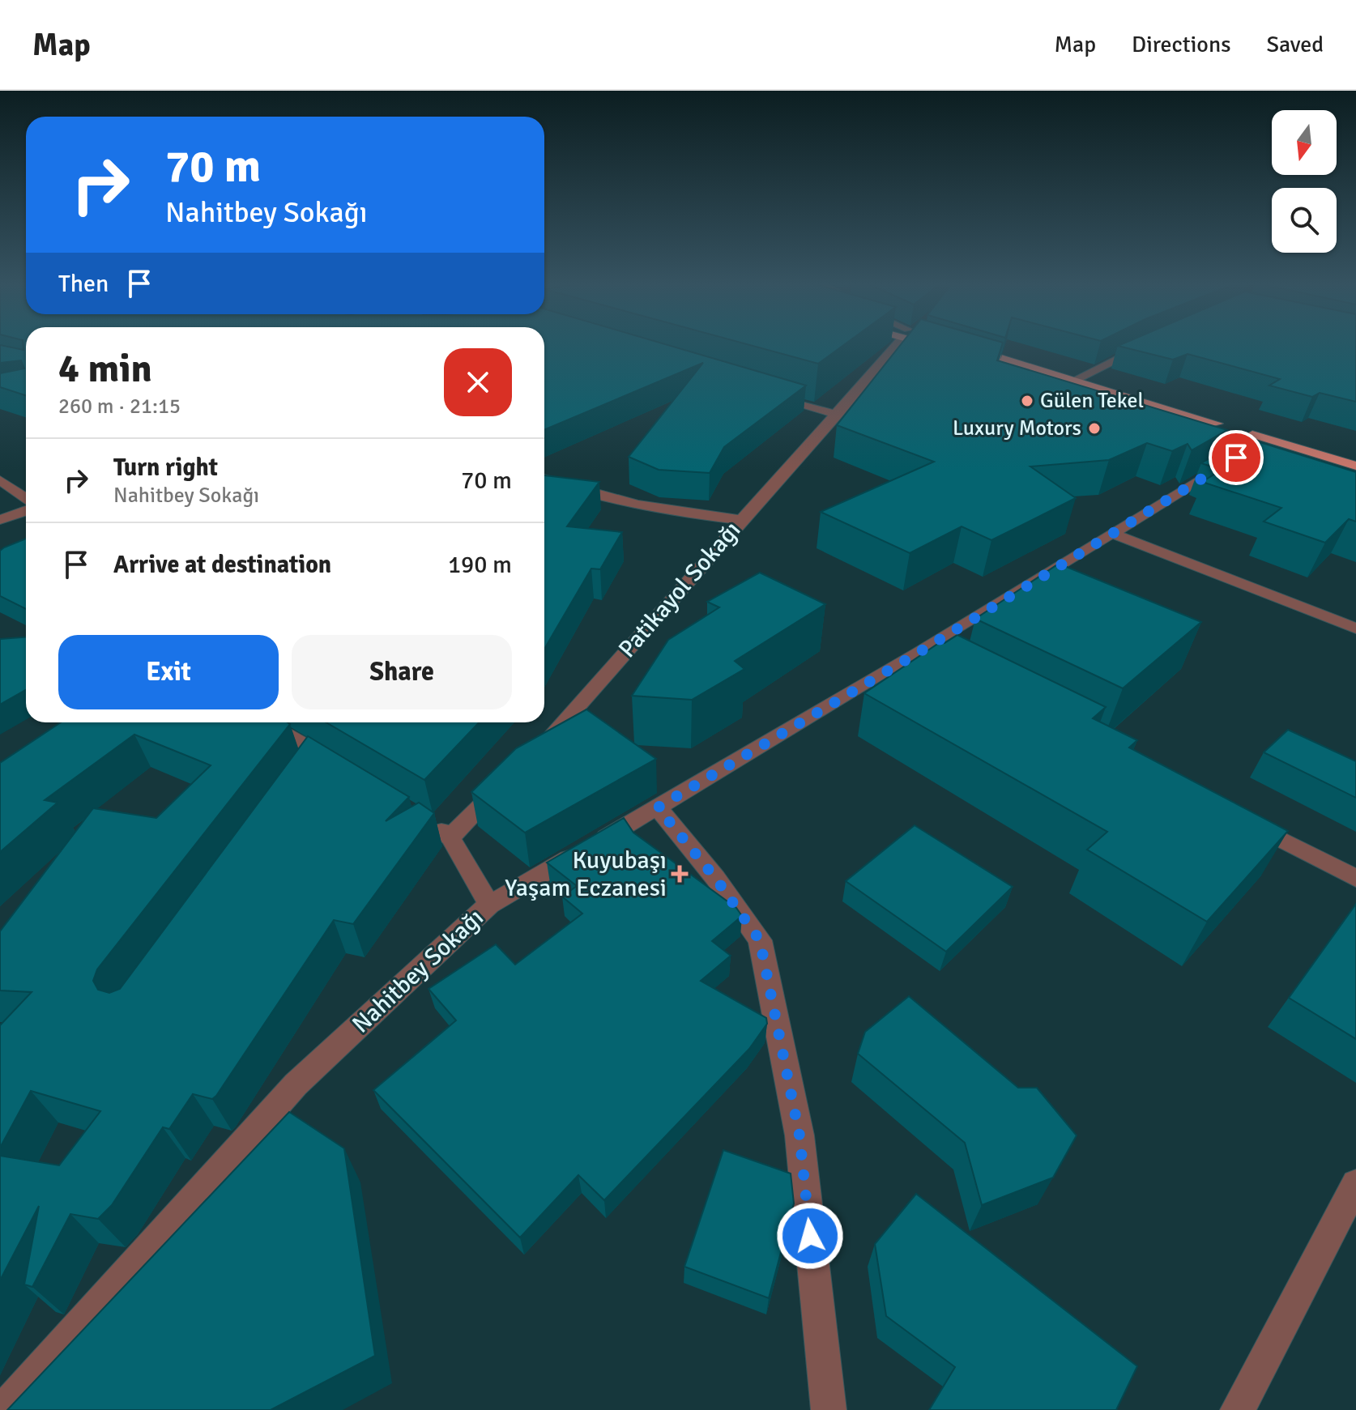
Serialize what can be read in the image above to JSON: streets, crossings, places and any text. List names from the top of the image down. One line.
{"streets":{"street":["Patikayol Sokağı","Nahitbey Sokağı"]},"places":{"other":["Gülen Tekel","Luxury Motors"],"health":["Kuyubaşı Yaşam Eczanesi"]},"north":"bottom","page":{"header":"Map","nav":["Map","Directions","Saved"],"turn":["70 m","Nahitbey Sokağı"],"then":"Then","heading":["4 min","260 m · 21:15"],"list":[{"name":"Turn right","note":"Nahitbey Sokağı","value":"70 m"},{"name":"Arrive at destination","value":"190 m"}],"buttons":["Exit","Share"]}}
